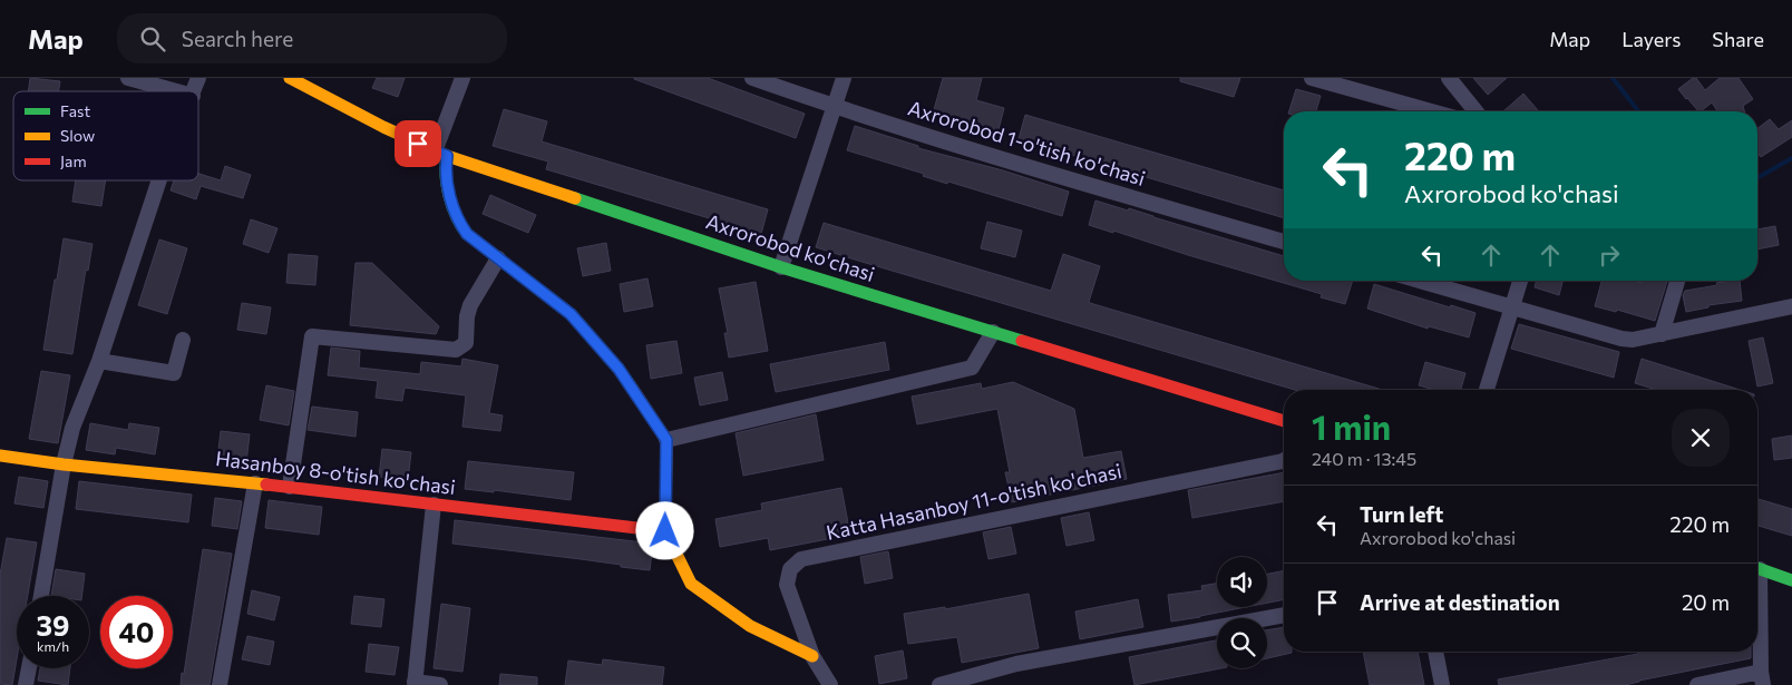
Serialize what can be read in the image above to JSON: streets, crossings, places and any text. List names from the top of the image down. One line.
{"streets":{"street":["Axrorobod 1-o'tish ko'chasi","Axrorobod ko'chasi","Hasanboy 8-o'tish ko'chasi","Katta Hasanboy 11-o'tish ko'chasi"]},"legend":["Fast","Slow","Jam"],"page":{"header":"Map","search":"Search here","nav":["Map","Layers","Share"],"turn":["220 m","Axrorobod ko'chasi"],"heading":["1 min","240 m · 13:45"],"list":[{"name":"Turn left","note":"Axrorobod ko'chasi","value":"220 m"},{"name":"Arrive at destination","value":"20 m"}],"speed":"39 km/h","limit":"40"}}
